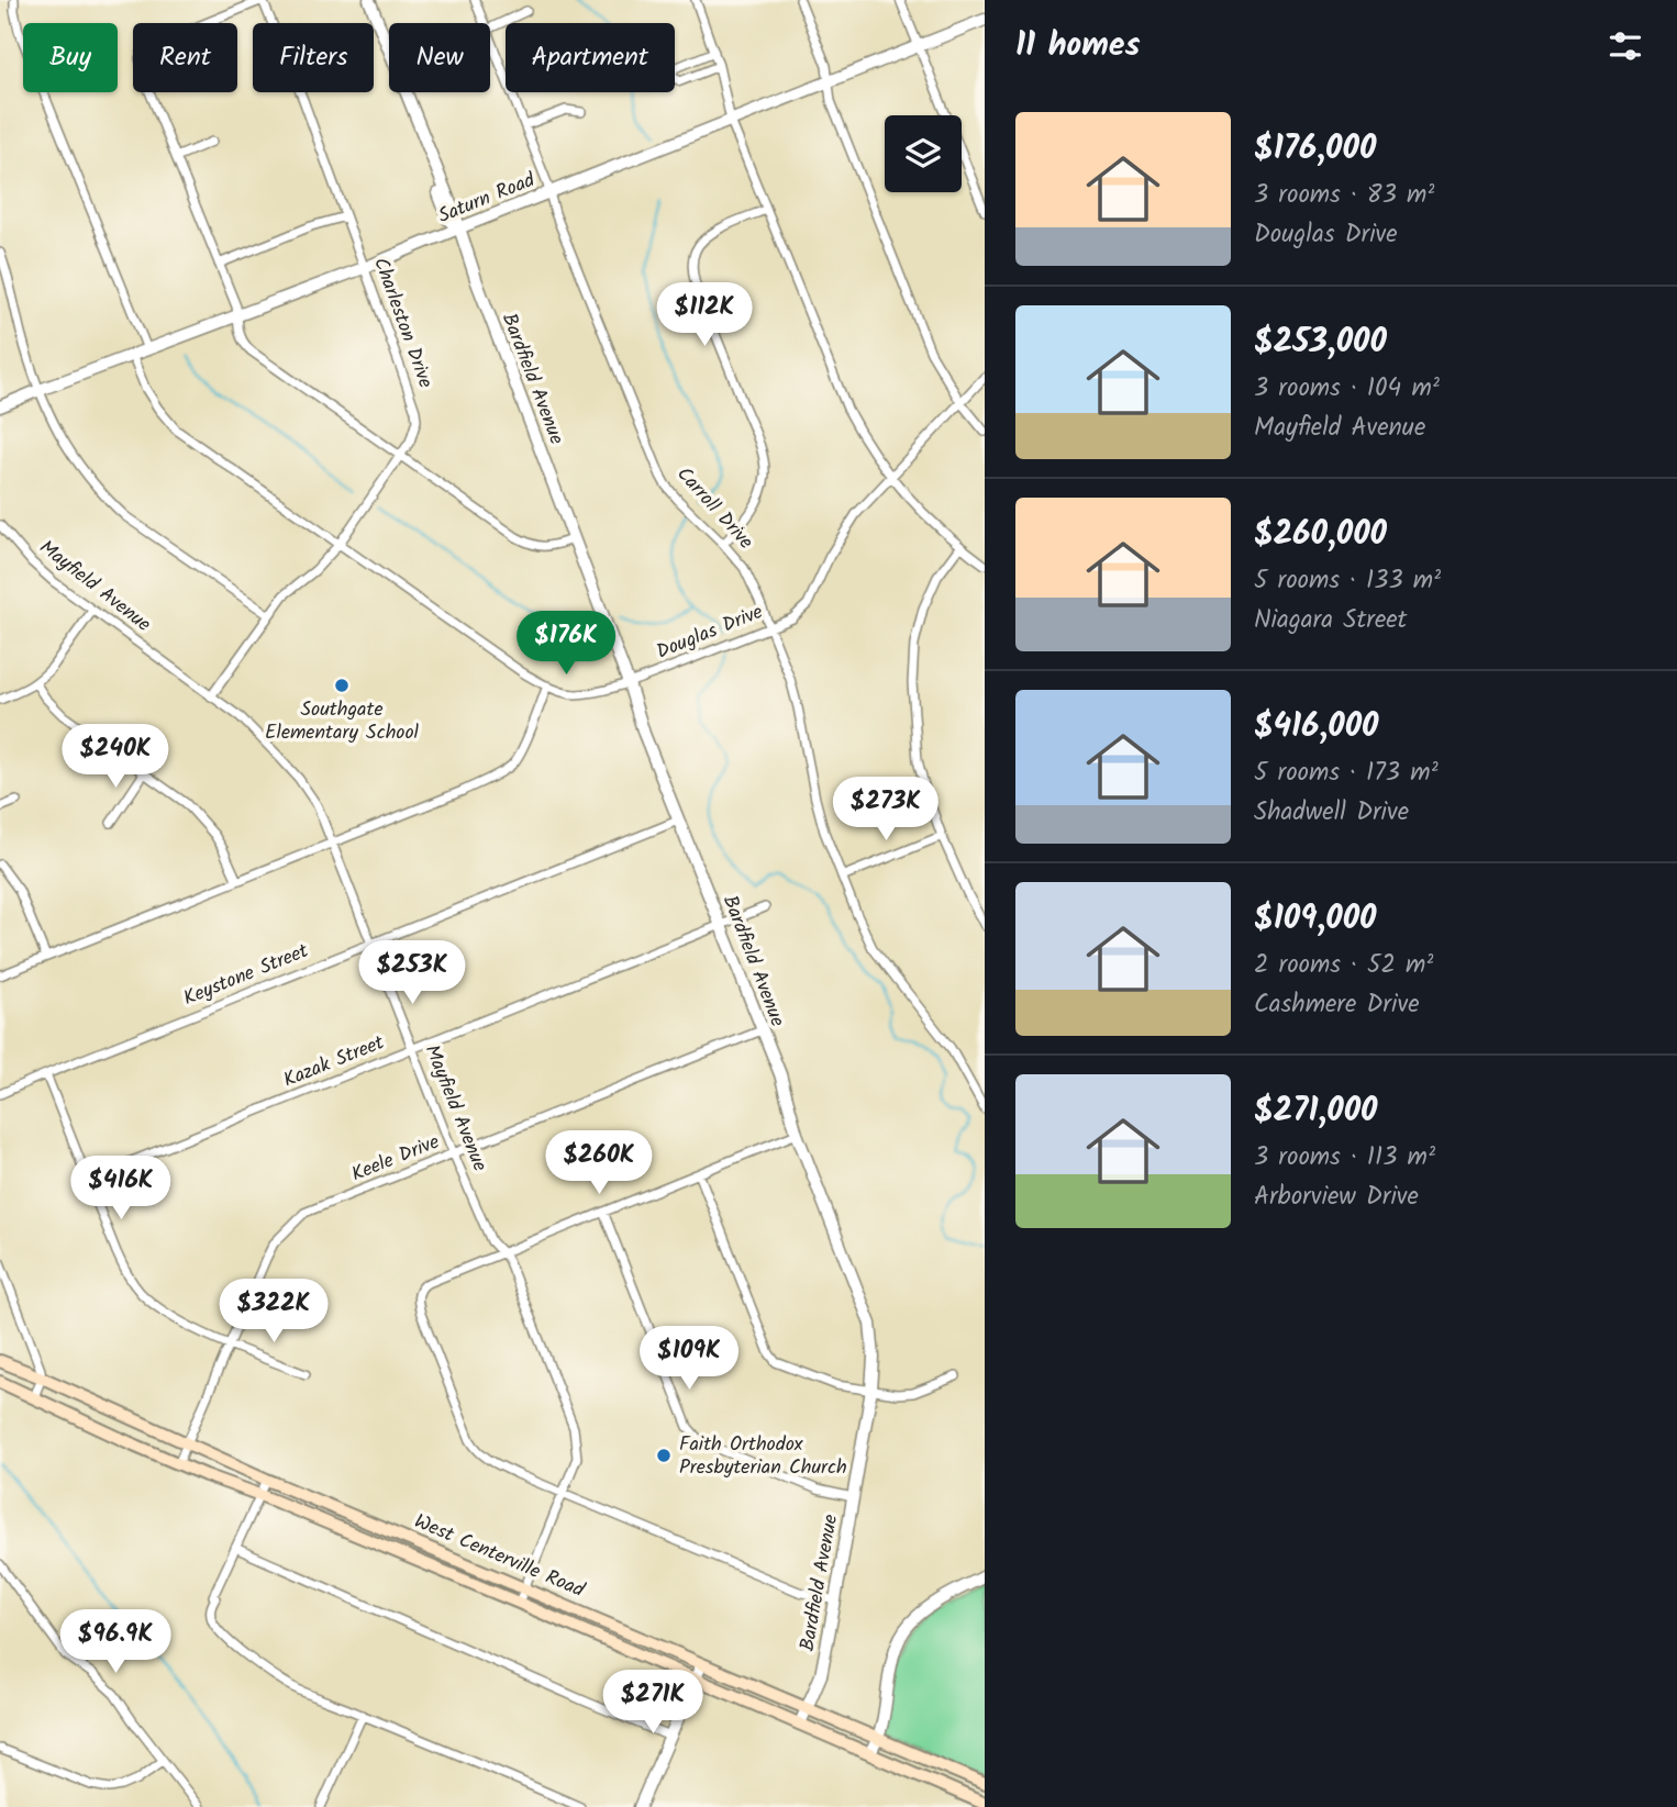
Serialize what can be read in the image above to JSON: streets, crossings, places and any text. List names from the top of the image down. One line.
{"streets":{"main road":["West Centerville Road"],"street":["Saturn Road","Charleston Drive","Bardfield Avenue","Carroll Drive","Mayfield Avenue","Douglas Drive","Keystone Street","Kazak Street","Keele Drive"]},"crossings":[["Saturn Road","Charleston Drive"],["Saturn Road","Bardfield Avenue"],["Saturn Road","Carroll Drive"],["Saturn Road","Douglas Drive"],["Charleston Drive","Mayfield Avenue"],["Charleston Drive","Douglas Drive"],["Bardfield Avenue","Douglas Drive"],["Bardfield Avenue","Keystone Street"],["Bardfield Avenue","Kazak Street"],["Bardfield Avenue","Keele Drive"],["Bardfield Avenue","West Centerville Road"],["Carroll Drive","Douglas Drive"],["Mayfield Avenue","Keystone Street"],["Mayfield Avenue","Kazak Street"],["Mayfield Avenue","Keele Drive"],["Mayfield Avenue","West Centerville Road"],["Keele Drive","West Centerville Road"]],"places":["Southgate Elementary School","Faith Orthodox Presbyterian Church"],"page":{"heading":"11 homes","chip":["Buy","Rent","Filters","New","Apartment"],"list":[{"name":"$176,000","note":"3 rooms · 83 m² · Douglas Drive"},{"name":"$253,000","note":"3 rooms · 104 m² · Mayfield Avenue"},{"name":"$260,000","note":"5 rooms · 133 m² · Niagara Street"},{"name":"$416,000","note":"5 rooms · 173 m² · Shadwell Drive"},{"name":"$109,000","note":"2 rooms · 52 m² · Cashmere Drive"},{"name":"$271,000","note":"3 rooms · 113 m² · Arborview Drive"}],"price":["$112K","$176K","$240K","$273K","$253K","$260K","$416K","$322K","$109K","$96.9K","$271K"]}}
